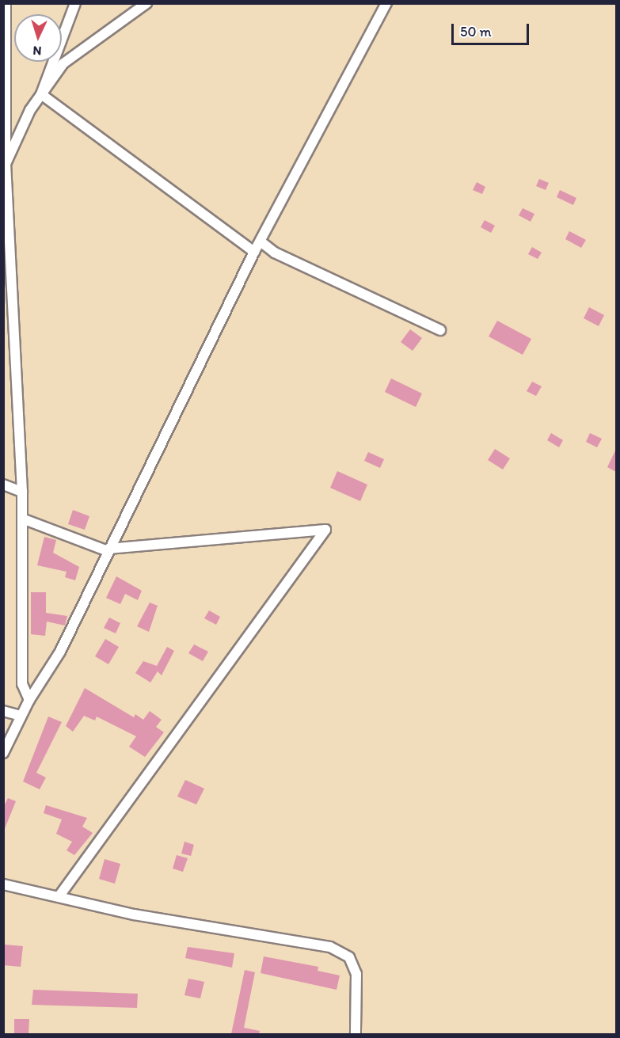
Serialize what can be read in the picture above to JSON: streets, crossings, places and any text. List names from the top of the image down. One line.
{"scale_bar":"50 m","north":"bottom"}
